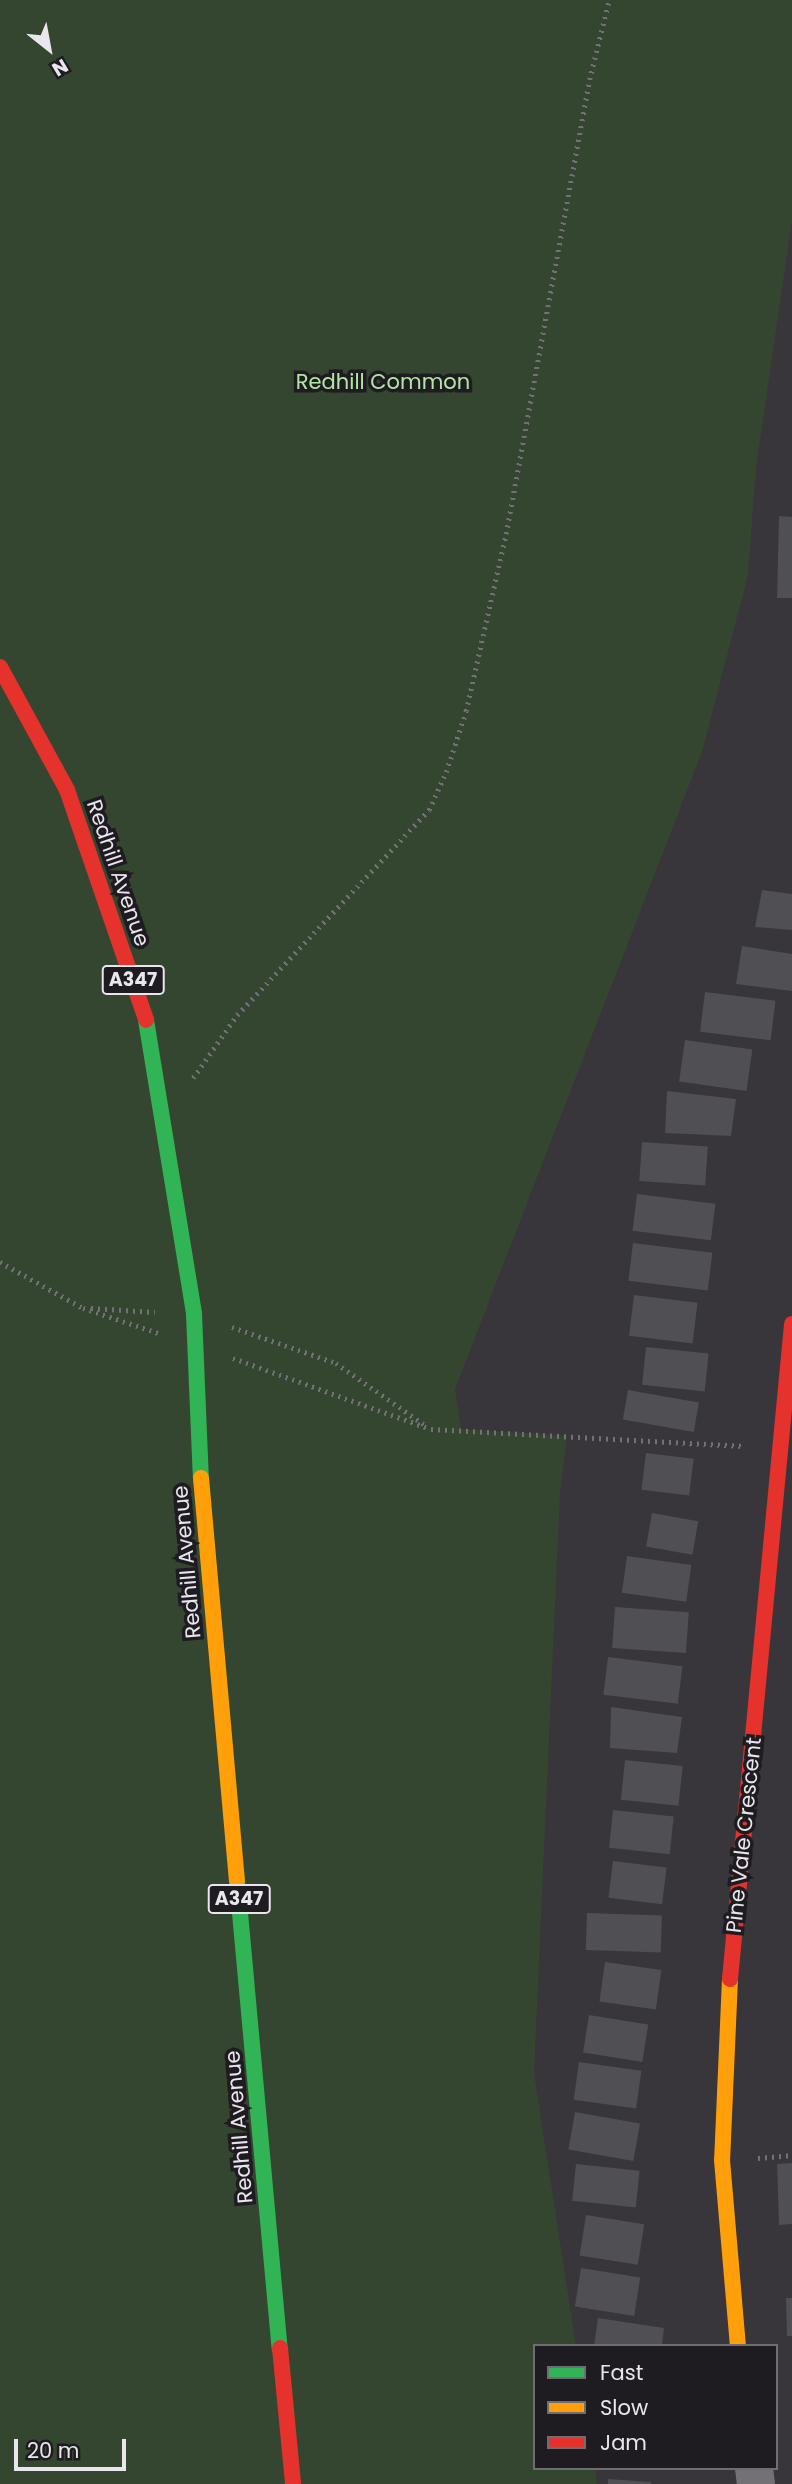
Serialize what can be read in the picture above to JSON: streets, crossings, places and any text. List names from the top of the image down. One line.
{"streets":{"main road":["Redhill Avenue","A347","Pine Vale Crescent"]},"parks":["Redhill Common"],"legend":["Fast","Slow","Jam"],"scale_bar":"20 m","north":"bottom right"}
